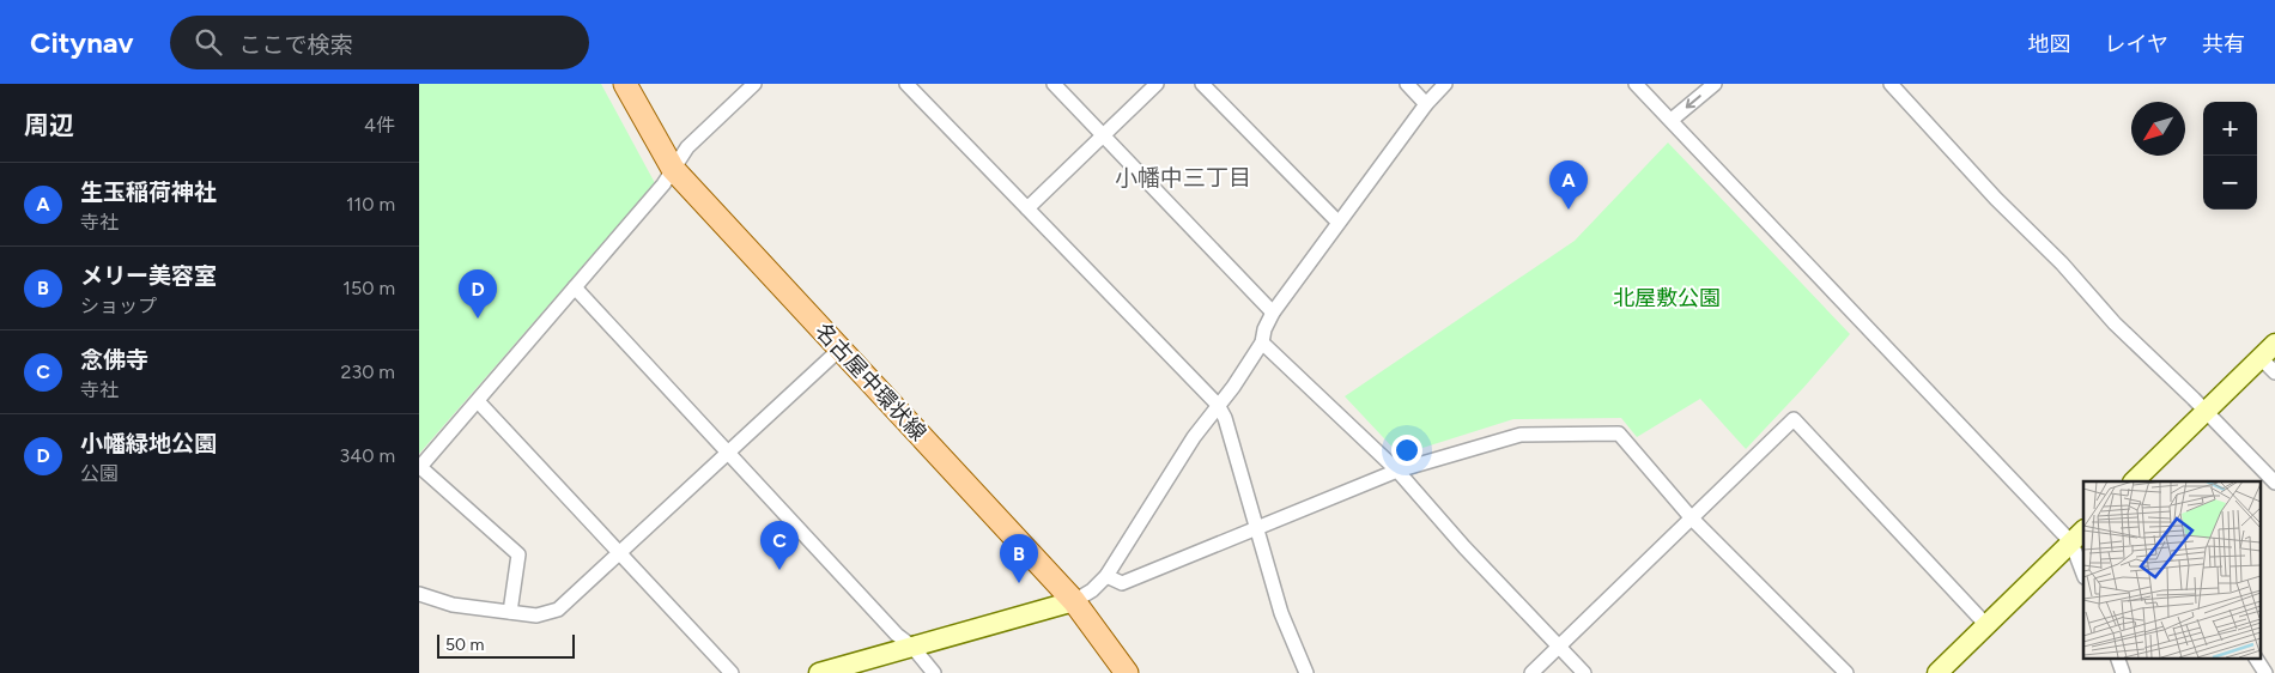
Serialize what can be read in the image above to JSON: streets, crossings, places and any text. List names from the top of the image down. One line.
{"streets":{"main road":["名古屋中環状線"]},"districts":["小幡中三丁目"],"parks":["北屋敷公園"],"scale_bar":"50 m","north":"bottom left","page":{"header":"Citynav","search":"ここで検索","nav":["地図","レイヤ","共有"],"heading":["周辺","4件"],"map_buttons":["+","−"],"pins":["A","D","C","B"],"list":[{"mark":"A","name":"生玉稲荷神社","note":"寺社","value":"110 m"},{"mark":"B","name":"メリー美容室","note":"ショップ","value":"150 m"},{"mark":"C","name":"念佛寺","note":"寺社","value":"230 m"},{"mark":"D","name":"小幡緑地公園","note":"公園","value":"340 m"}],"scale":"50 m"}}
